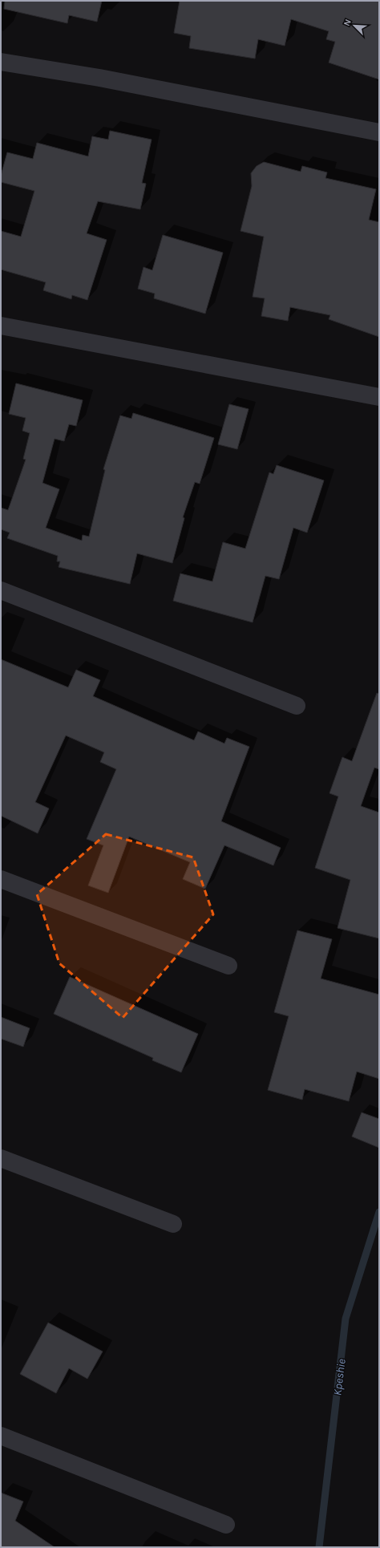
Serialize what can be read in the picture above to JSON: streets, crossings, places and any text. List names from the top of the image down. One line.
{"water":["Kpeshie"],"north":"top left"}
